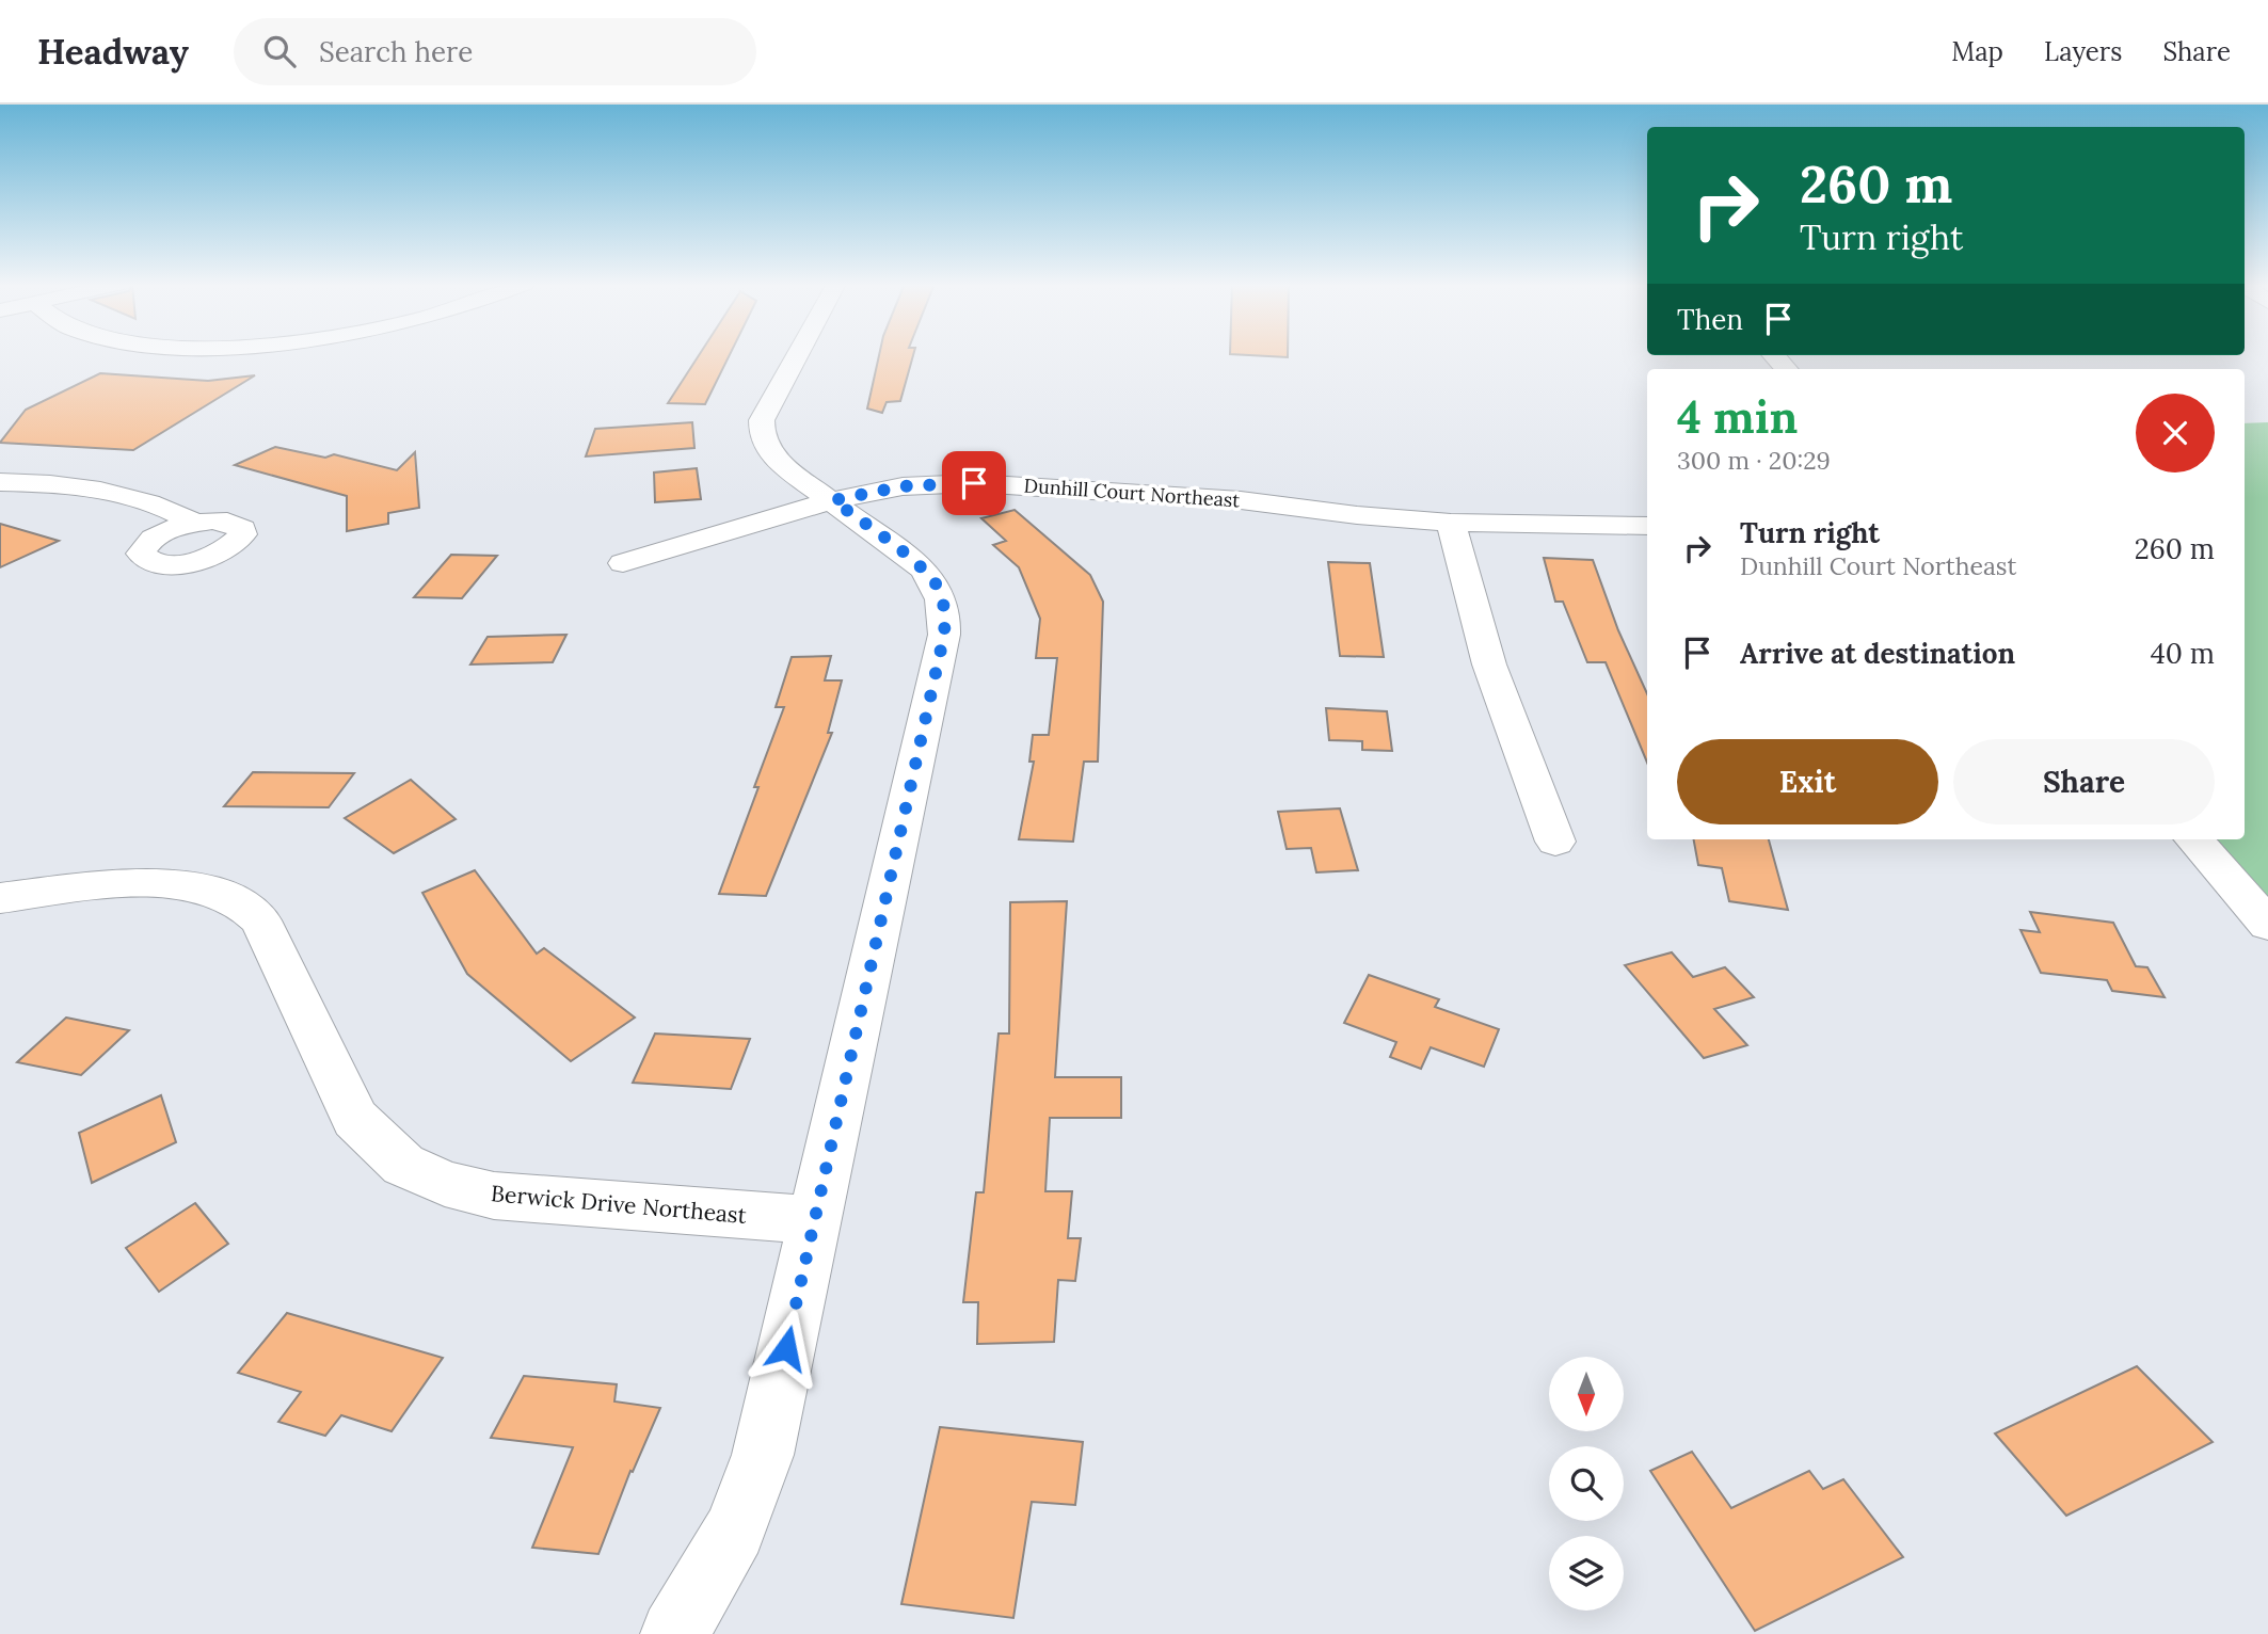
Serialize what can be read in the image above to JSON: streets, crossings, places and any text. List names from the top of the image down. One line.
{"streets":{"street":["Dunhill Court Northeast","Berwick Drive Northeast"]},"north":"bottom","page":{"header":"Headway","search":"Search here","nav":["Map","Layers","Share"],"turn":["260 m","Turn right"],"then":"Then","heading":["4 min","300 m · 20:29"],"list":[{"name":"Turn right","note":"Dunhill Court Northeast","value":"260 m"},{"name":"Arrive at destination","value":"40 m"}],"buttons":["Exit","Share"]}}
